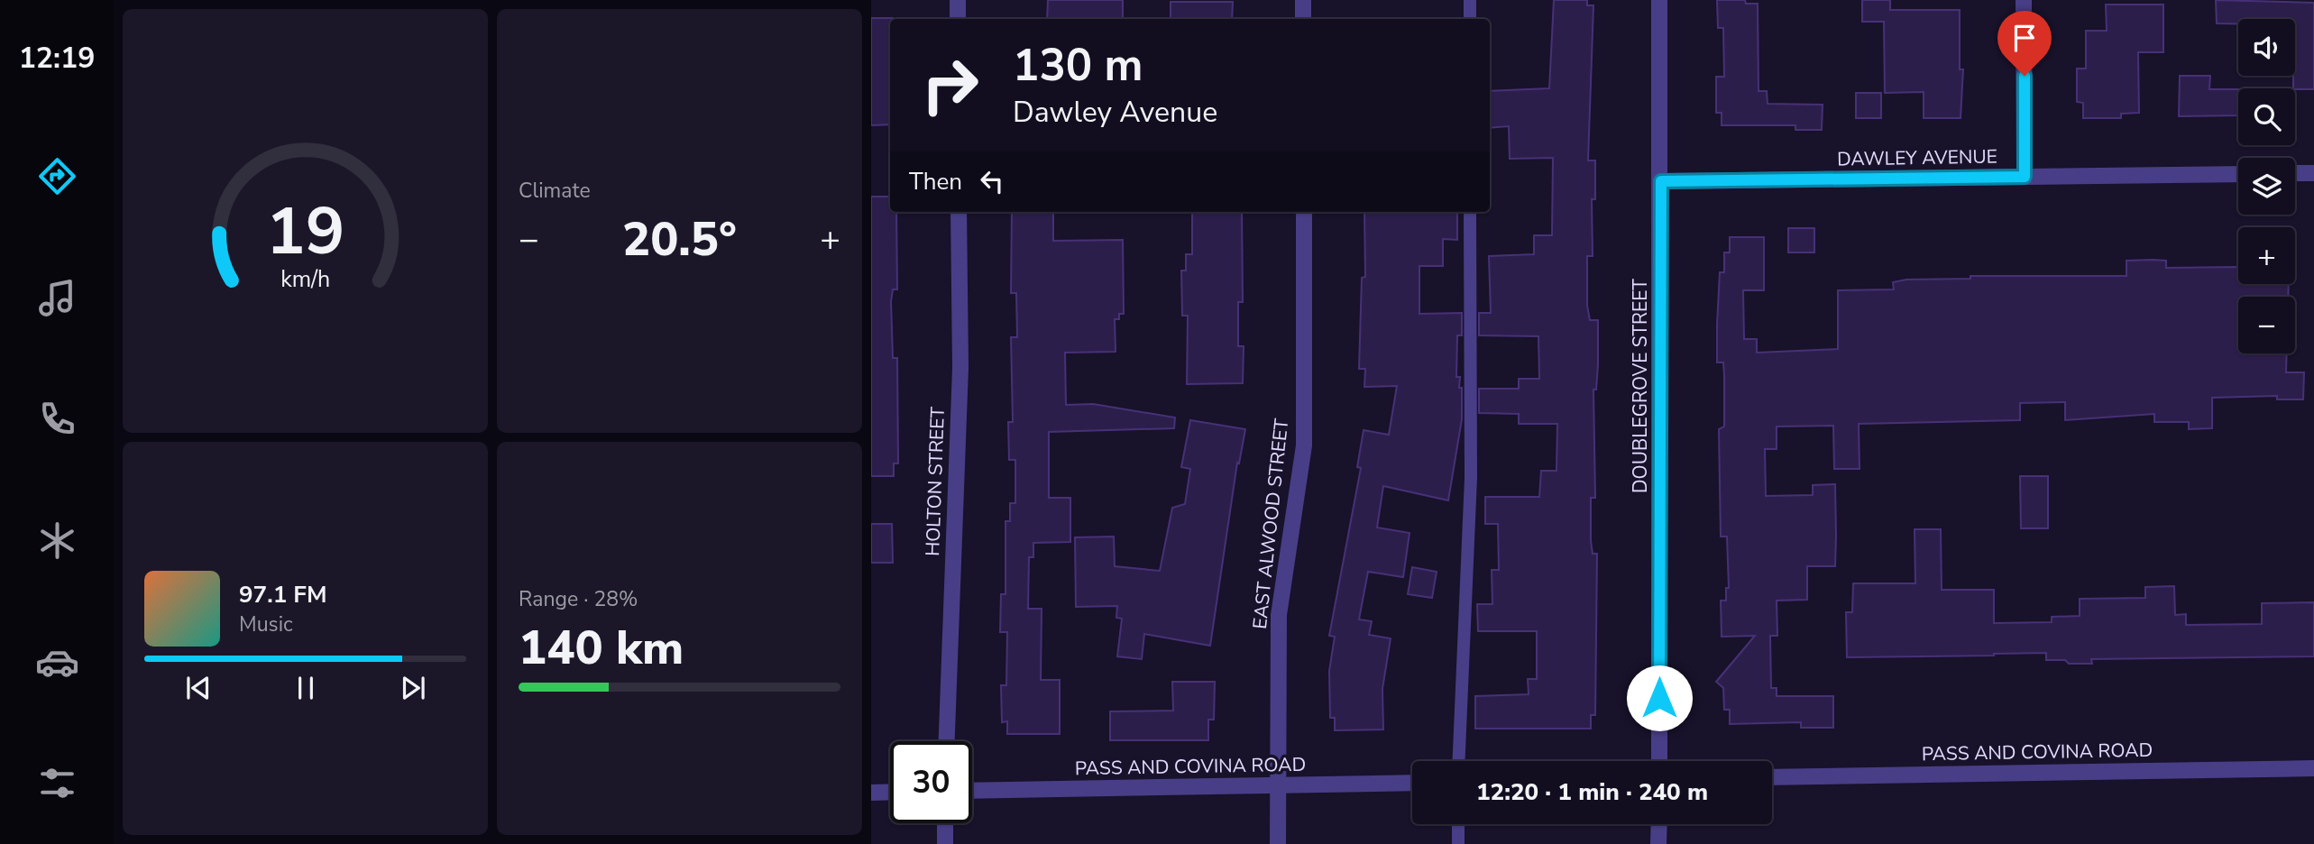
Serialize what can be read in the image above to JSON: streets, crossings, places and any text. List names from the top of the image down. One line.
{"streets":{"street":["DAWLEY AVENUE","DOUBLEGROVE STREET","HOLTON STREET","EAST ALWOOD STREET","PASS AND COVINA ROAD"]},"crossings":[["DAWLEY AVENUE","DOUBLEGROVE STREET"],["EAST ALWOOD STREET","PASS AND COVINA ROAD"]],"page":{"tabs":"12:19","tile":["Climate",["Range · 28%","140 km"]],"map_buttons":["+","−"],"turn":["130 m","Dawley Avenue"],"then":"Then","heat":["−","20.5°","+"],"song":["97.1 FM","Music"],"limit":"30","trip":"12:20 · 1 min · 240 m","gauge":["19","km/h"]}}
